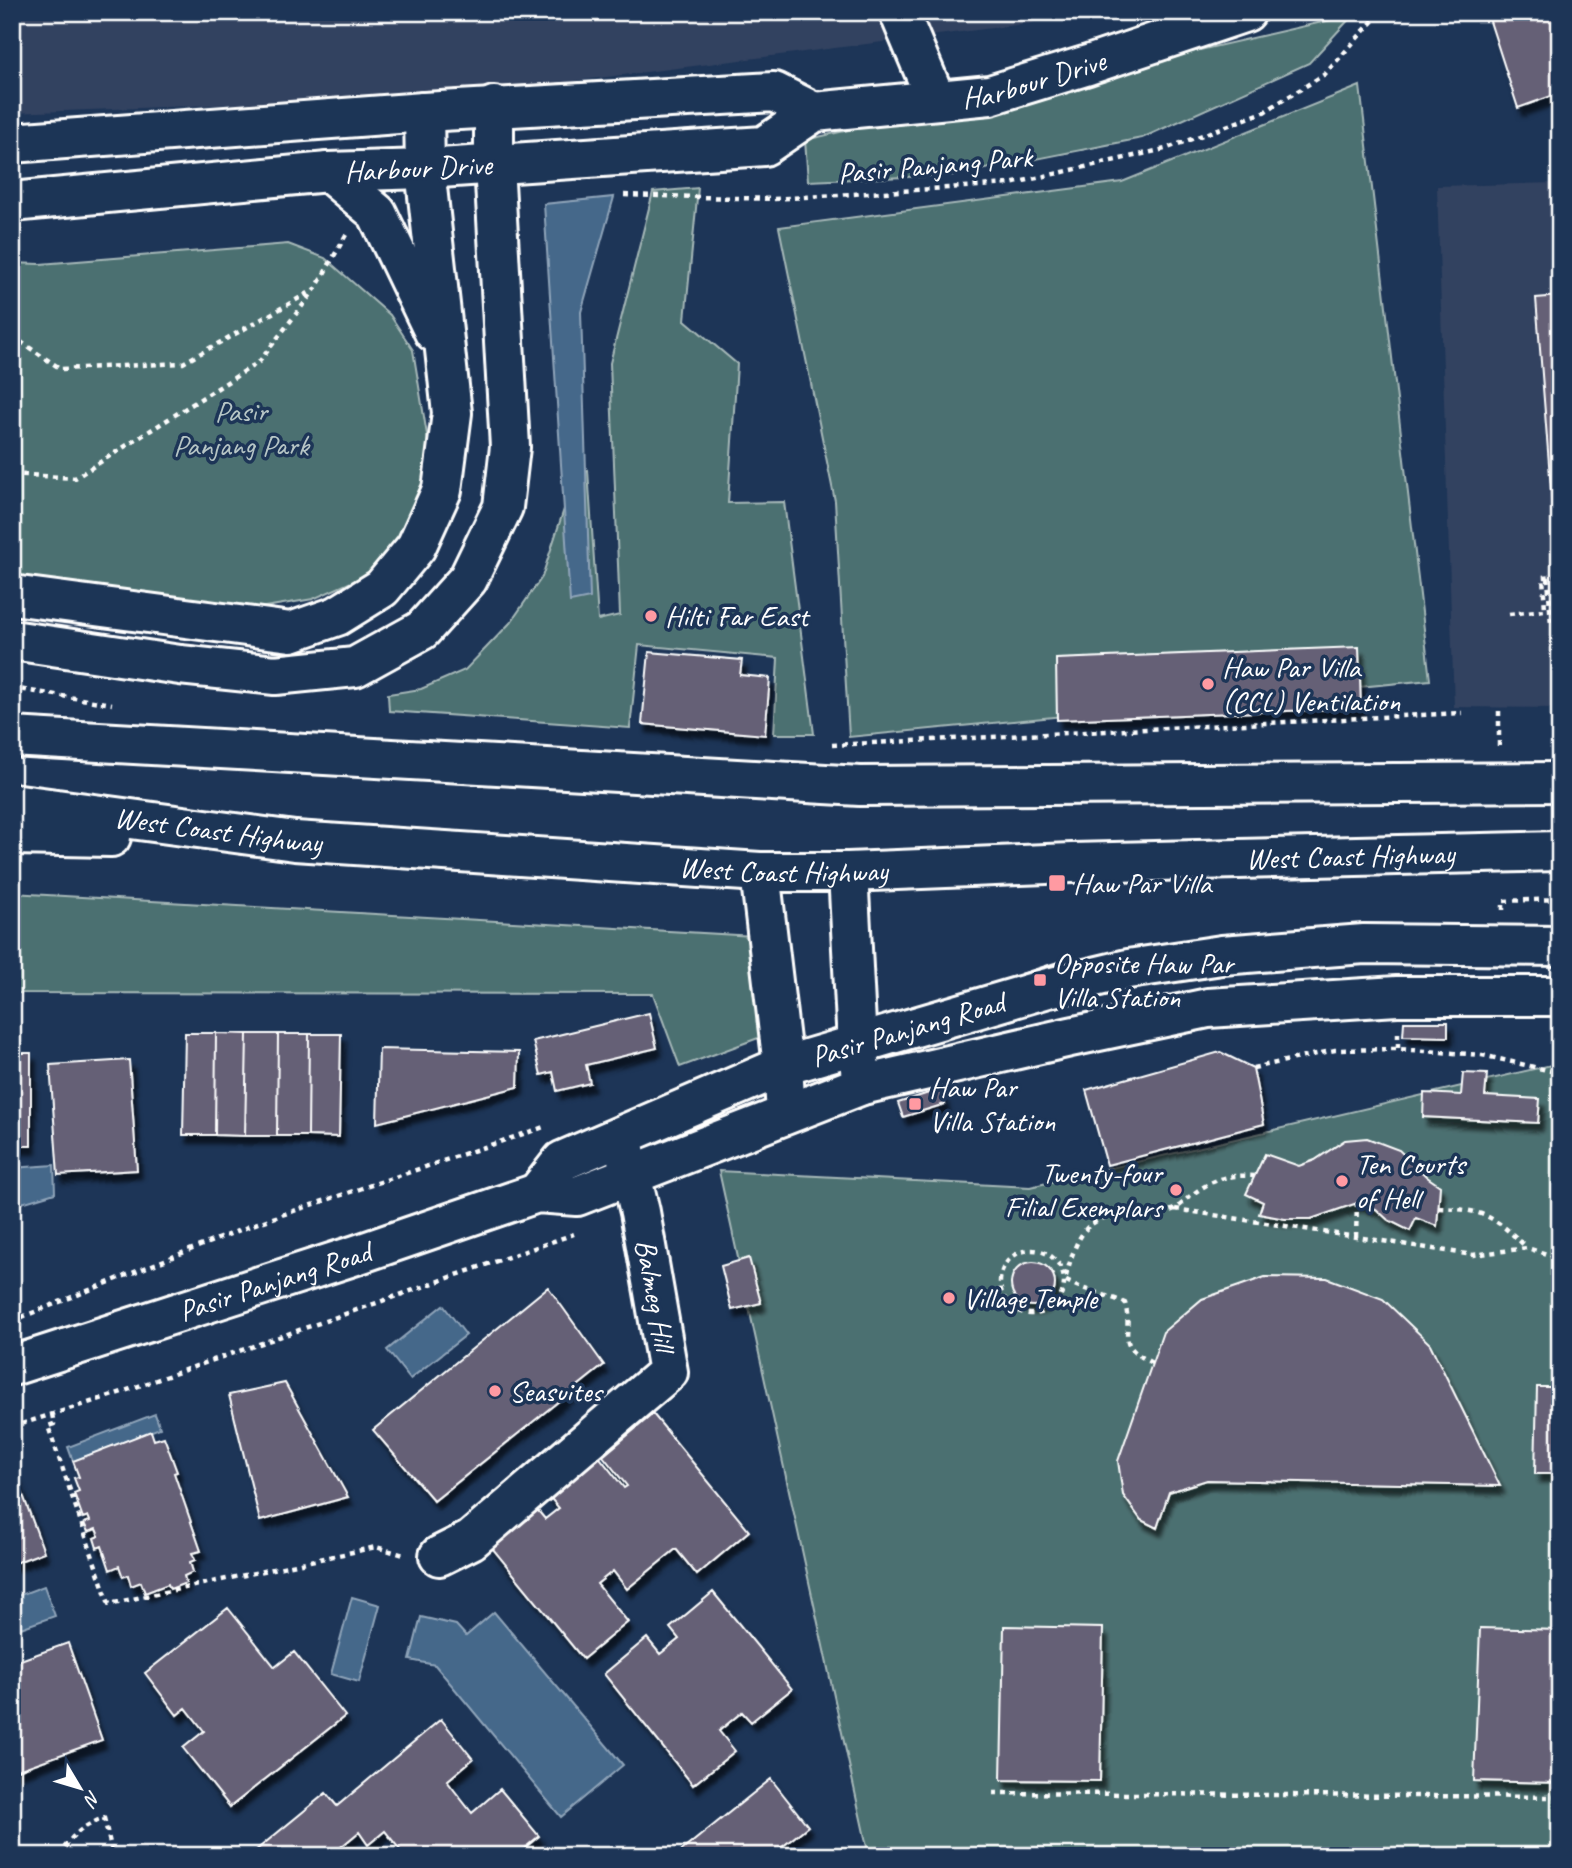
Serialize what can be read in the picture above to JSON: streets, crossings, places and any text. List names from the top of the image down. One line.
{"streets":{"main road":["Harbour Drive","West Coast Highway","Pasir Panjang Road","Balmeg Hill"],"path":["Pasir Panjang Park"]},"crossings":[["Pasir Panjang Road","Balmeg Hill"]],"parks":["Pasir Panjang Park"],"places":{"other":["Hilti Far East","Haw Par Villa (CCL) Ventilation","Ten Courts of Hell","Twenty-four Filial Exemplars","Village Temple","Seasuites"],"transit":["Haw Par Villa","Opposite Haw Par Villa Station","Haw Par Villa Station"]},"north":"bottom right"}
